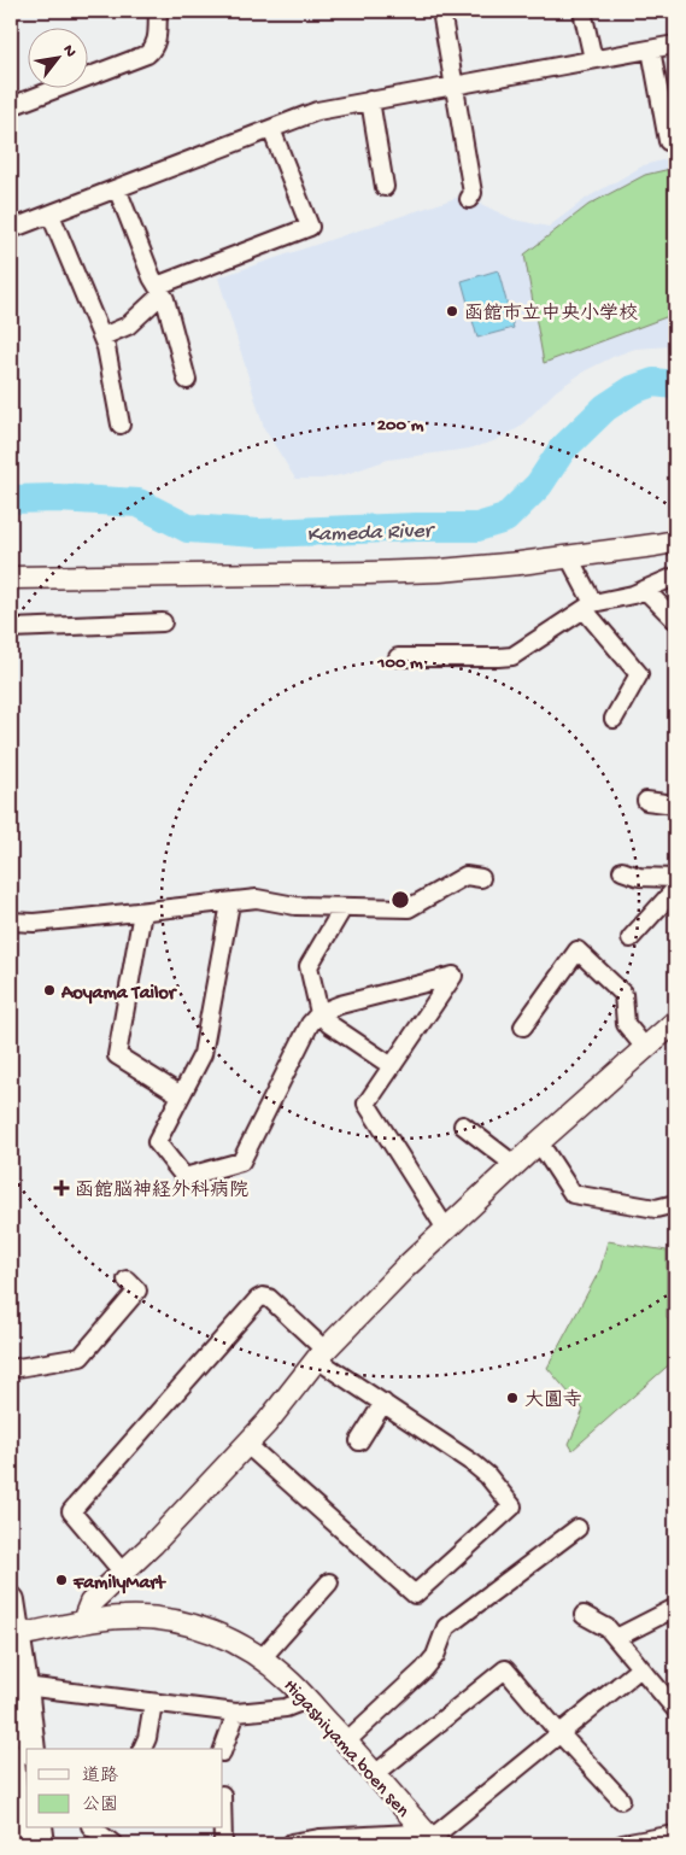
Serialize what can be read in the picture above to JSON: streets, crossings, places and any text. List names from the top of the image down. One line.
{"streets":{"street":["Higashiyama boen sen"]},"water":["Kameda River"],"places":{"other":["函館市立中央小学校","Aoyama Tailor","大圓寺","FamilyMart"],"health":["函館脳神経外科病院"]},"legend":["道路","公園"],"north":"top right","rings":["200 m","100 m"]}
